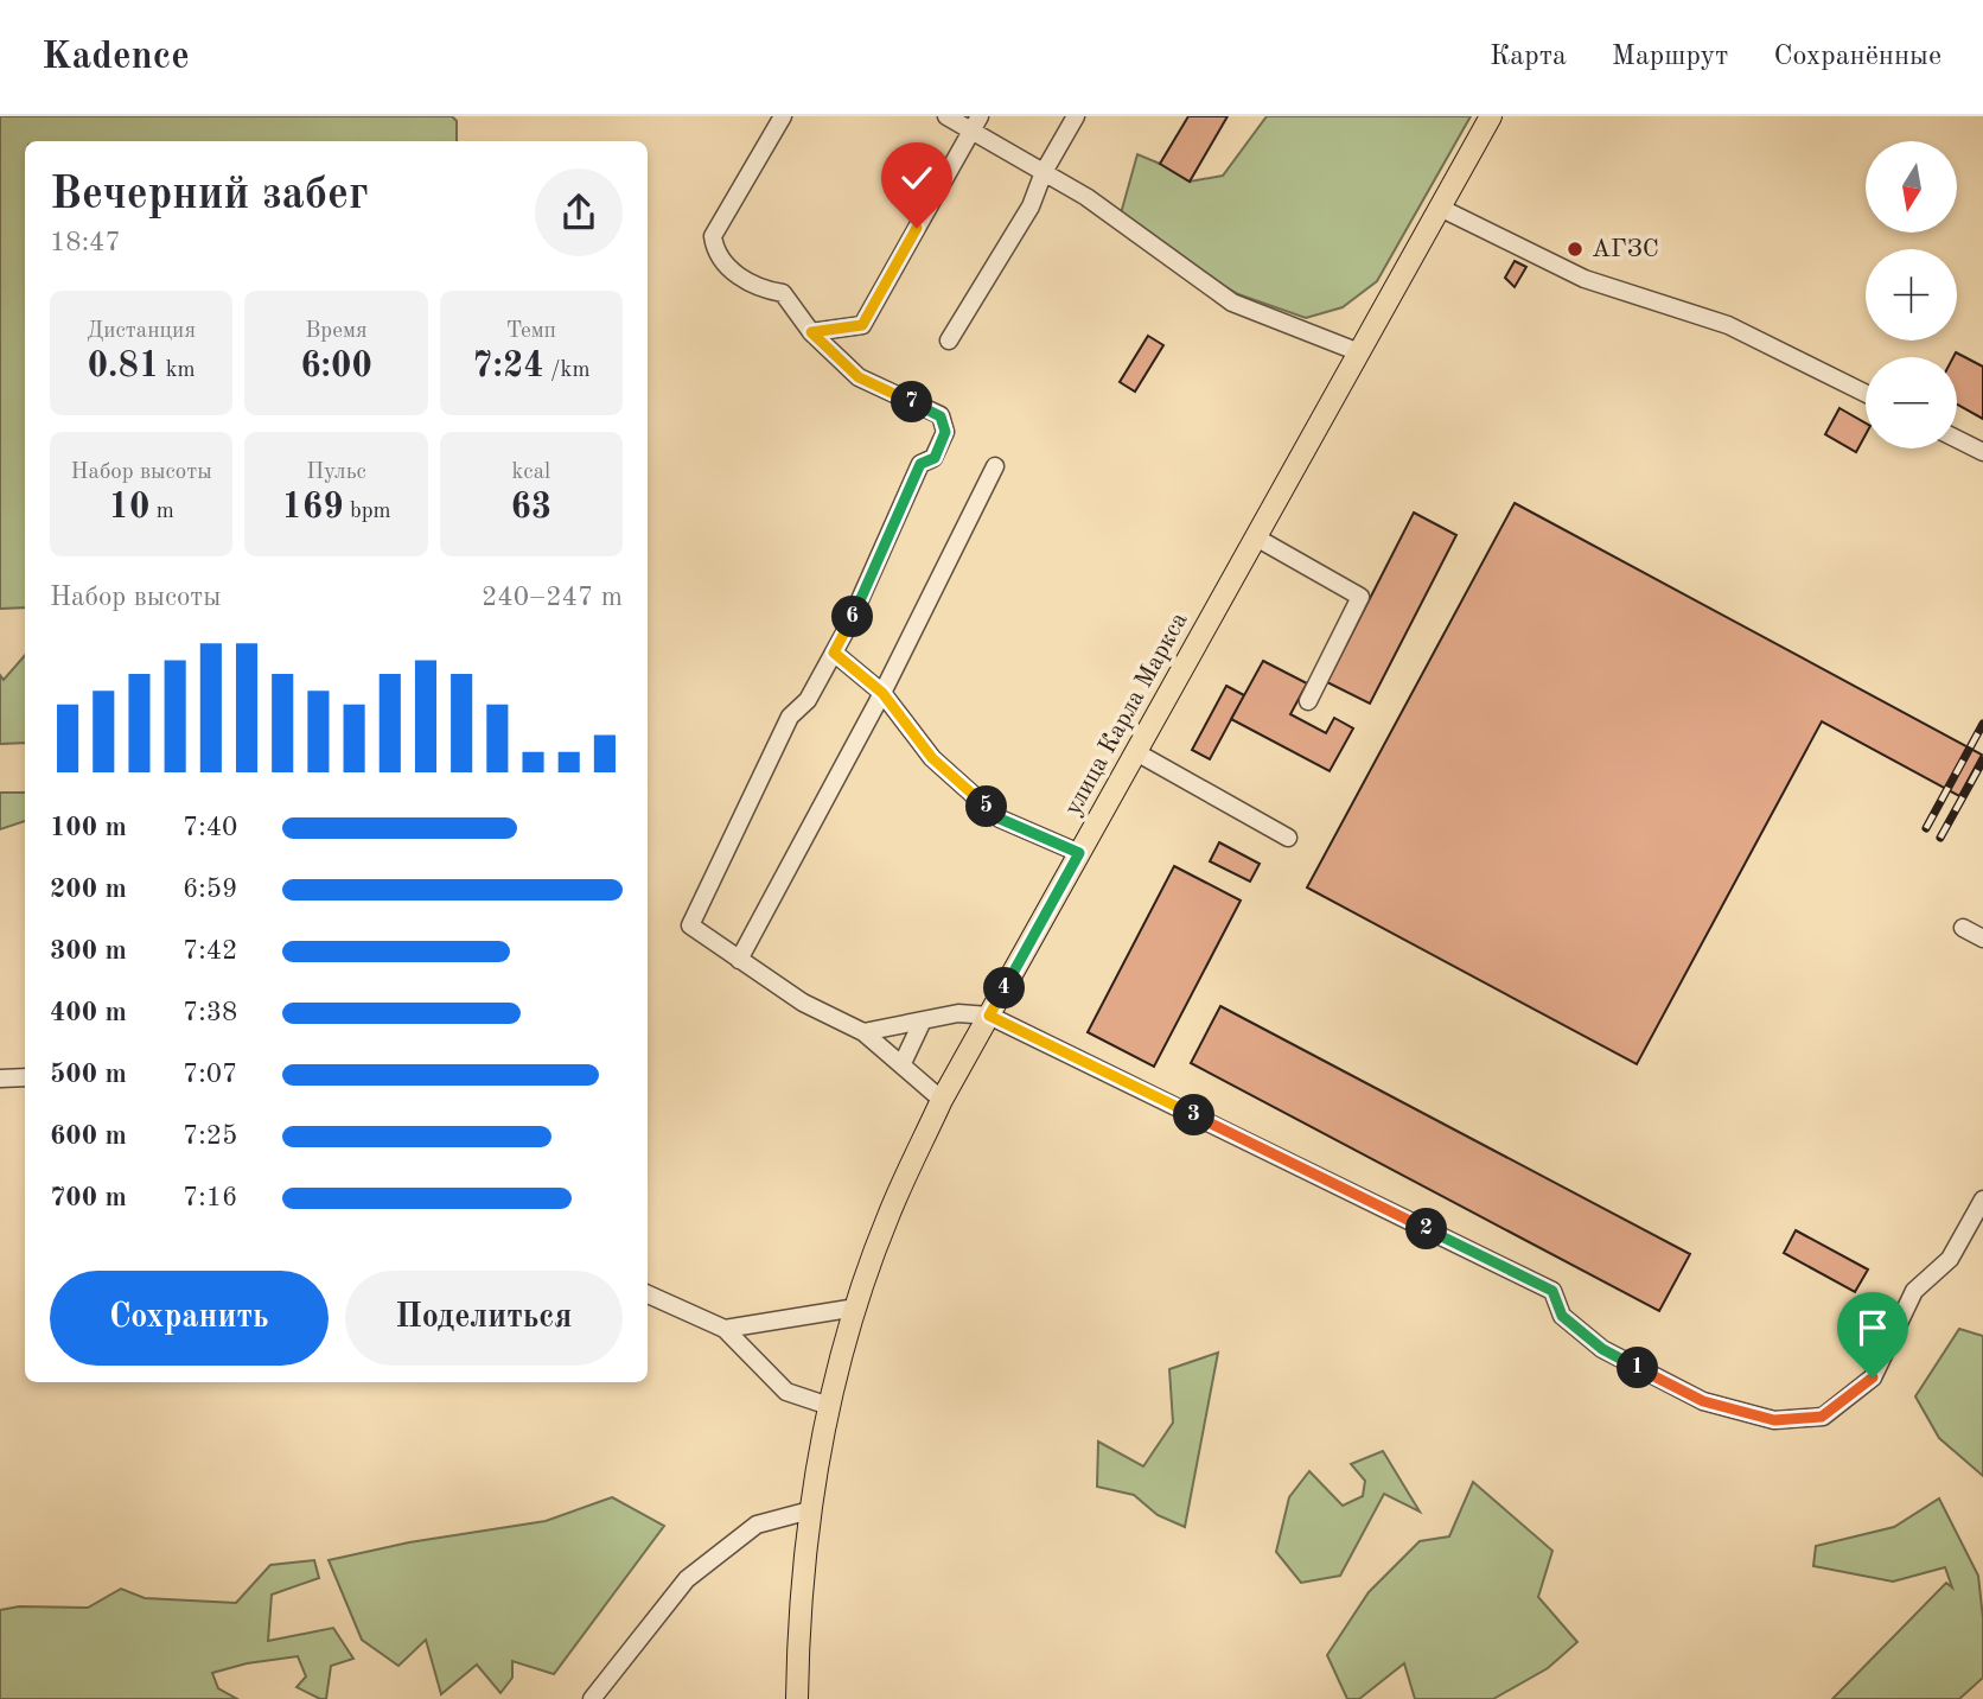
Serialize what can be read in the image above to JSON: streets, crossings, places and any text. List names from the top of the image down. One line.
{"streets":{"main road":["улица Карла Маркса"]},"places":["АГЗС"],"north":"bottom","page":{"header":"Kadence","nav":["Карта","Маршрут","Сохранённые"],"map_buttons":["+","−"],"heading":["Вечерний забег","18:47"],"stats":[["Дистанция","0.81 km"],["Время","6:00"],["Темп","7:24 /km"],["Набор высоты","10 m"],["Пульс","169 bpm"],["kcal","63"]],"pins":["7","6","5","4","3","2","1"],"chart":["Набор высоты","240–247 m"],"list":[{"name":"100 m","note":"7:40"},{"name":"200 m","note":"6:59"},{"name":"300 m","note":"7:42"},{"name":"400 m","note":"7:38"},{"name":"500 m","note":"7:07"},{"name":"600 m","note":"7:25"},{"name":"700 m","note":"7:16"}],"buttons":["Сохранить","Поделиться"]}}
